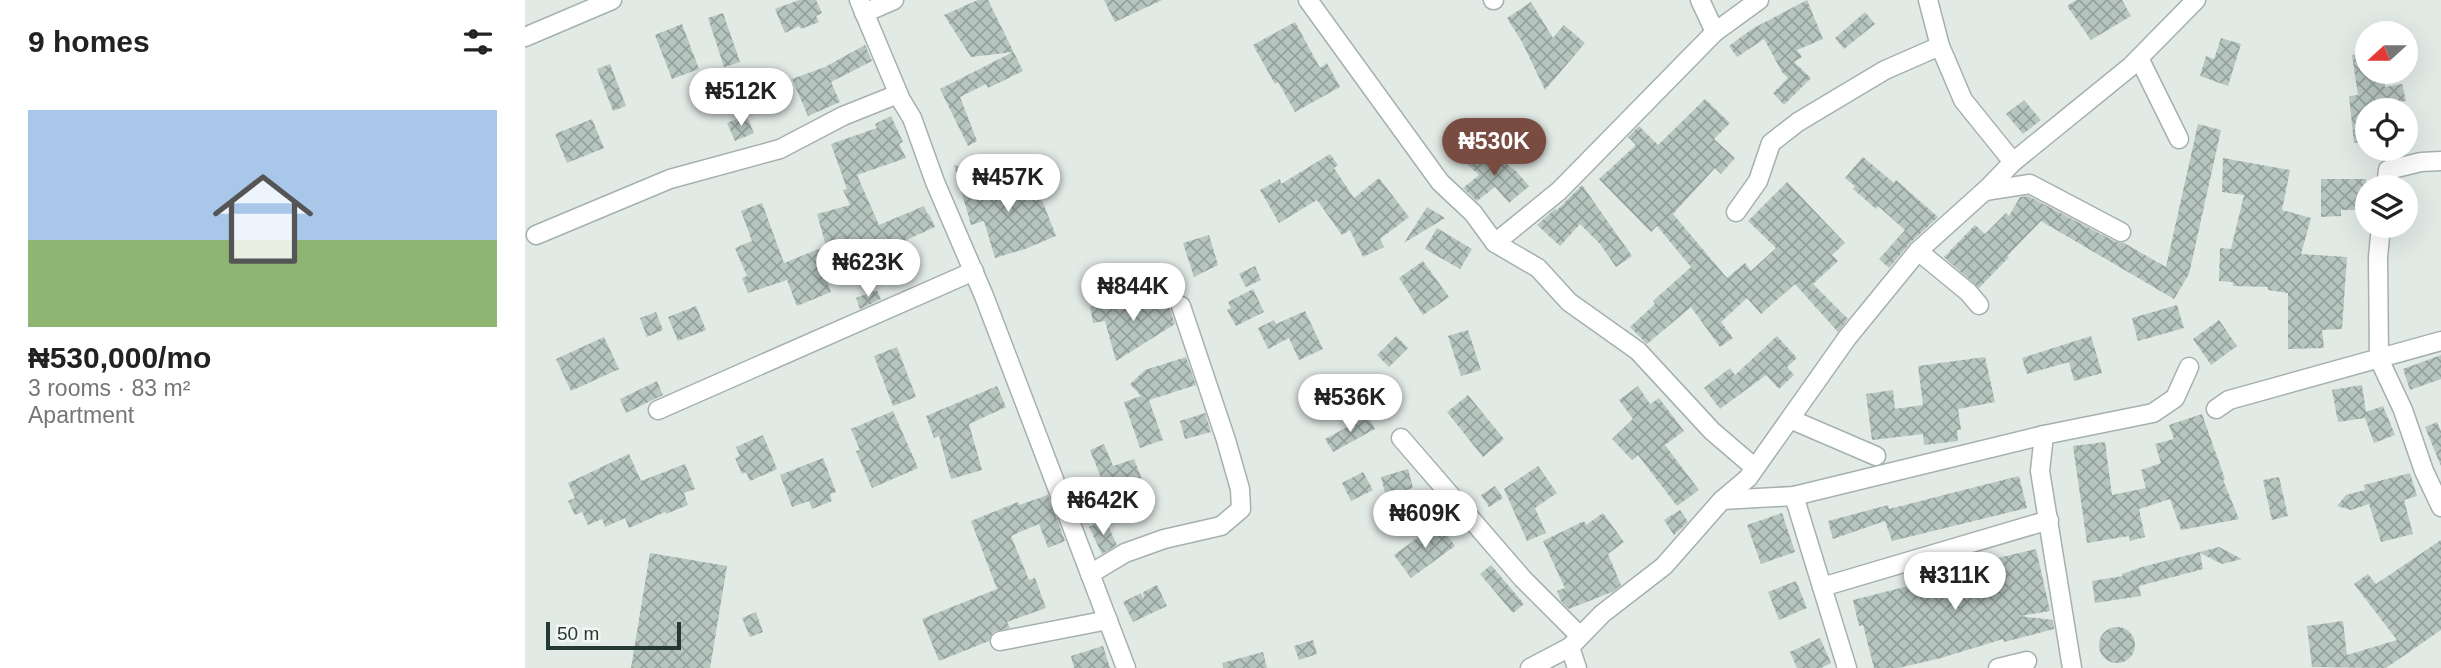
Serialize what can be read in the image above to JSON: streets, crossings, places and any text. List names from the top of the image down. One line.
{"scale_bar":"50 m","north":"left","page":{"heading":"9 homes","price":["₦512K","₦530K","₦457K","₦623K","₦844K","₦536K","₦642K","₦609K","₦311K"],"list":[{"name":"₦530,000/mo","note":"3 rooms · 83 m² · Apartment"}],"scale":"50 m"}}
